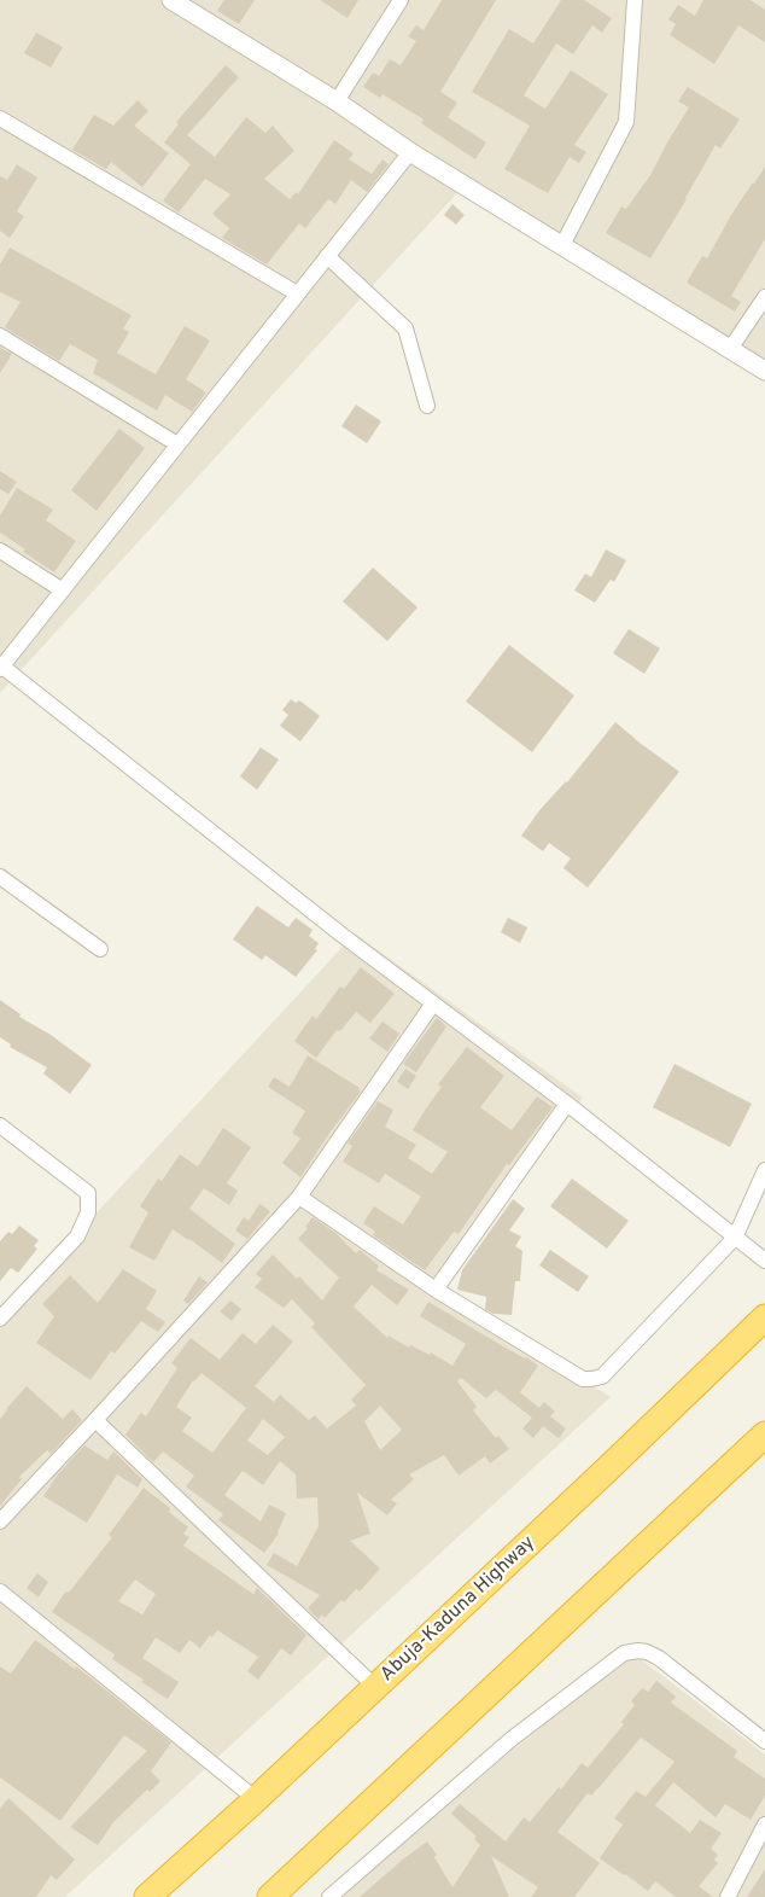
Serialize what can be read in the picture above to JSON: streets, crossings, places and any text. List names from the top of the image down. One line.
{"streets":{"highway":["Abuja-Kaduna Highway"]}}
